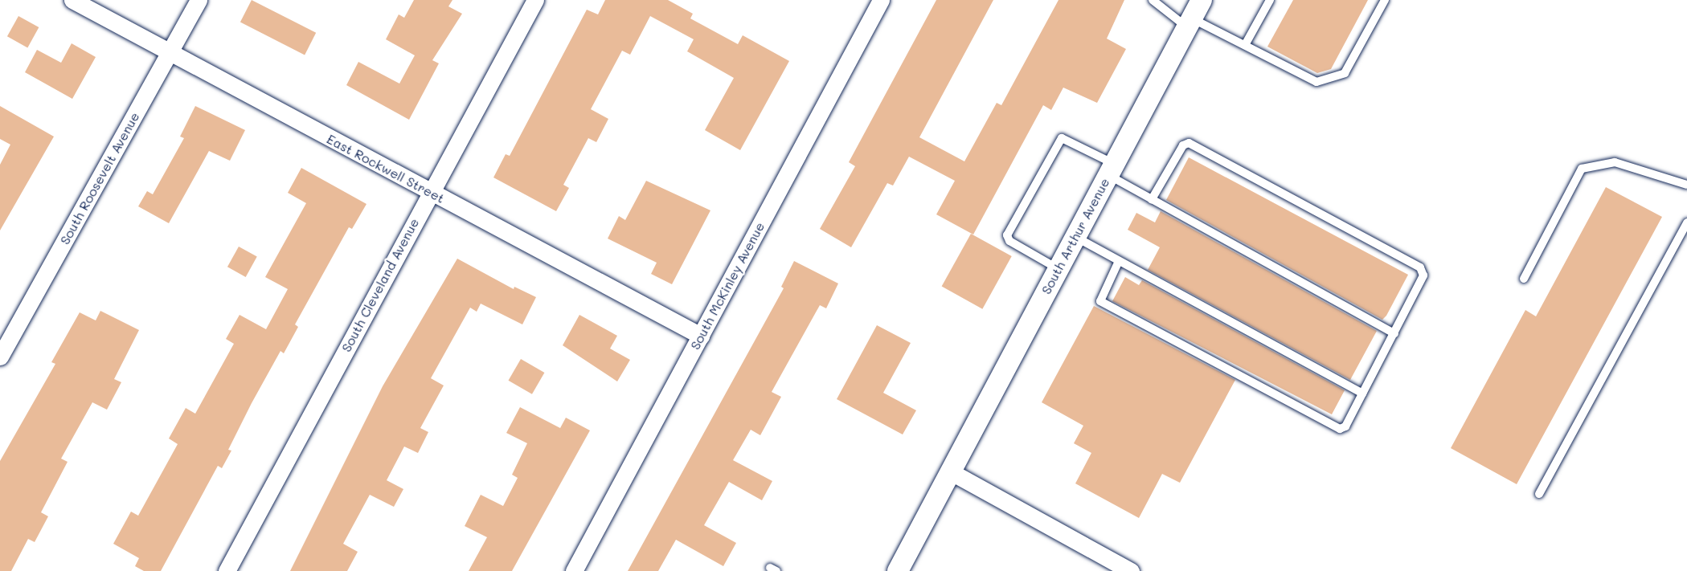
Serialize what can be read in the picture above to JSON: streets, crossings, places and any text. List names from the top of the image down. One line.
{"streets":{"street":["East Rockwell Street","South Roosevelt Avenue","South Arthur Avenue","South Cleveland Avenue","South McKinley Avenue"]},"crossings":[["East Rockwell Street","South Roosevelt Avenue"],["East Rockwell Street","South Cleveland Avenue"],["East Rockwell Street","South McKinley Avenue"]]}
